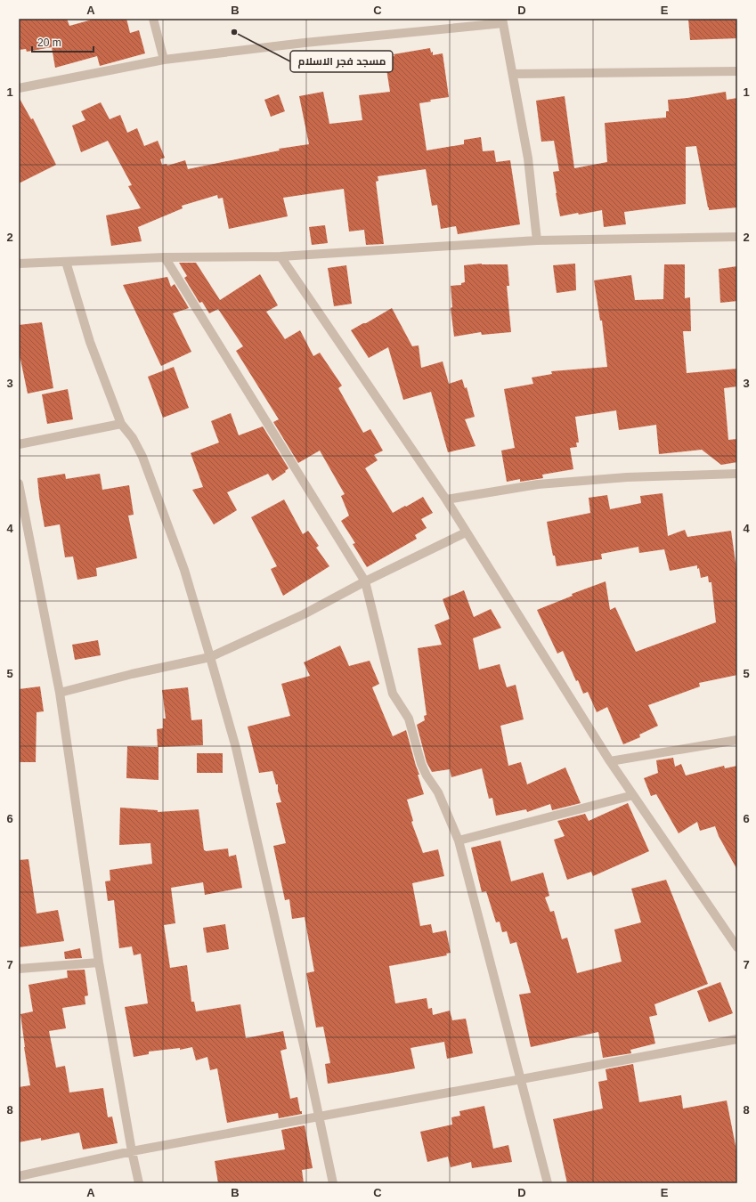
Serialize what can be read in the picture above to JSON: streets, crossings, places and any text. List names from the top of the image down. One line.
{"places":["مسجد فجر الاسلام"],"scale_bar":"20 m","grid":{"columns":["A","B","C","D","E"],"rows":["1","2","3","4","5","6","7","8"]}}
